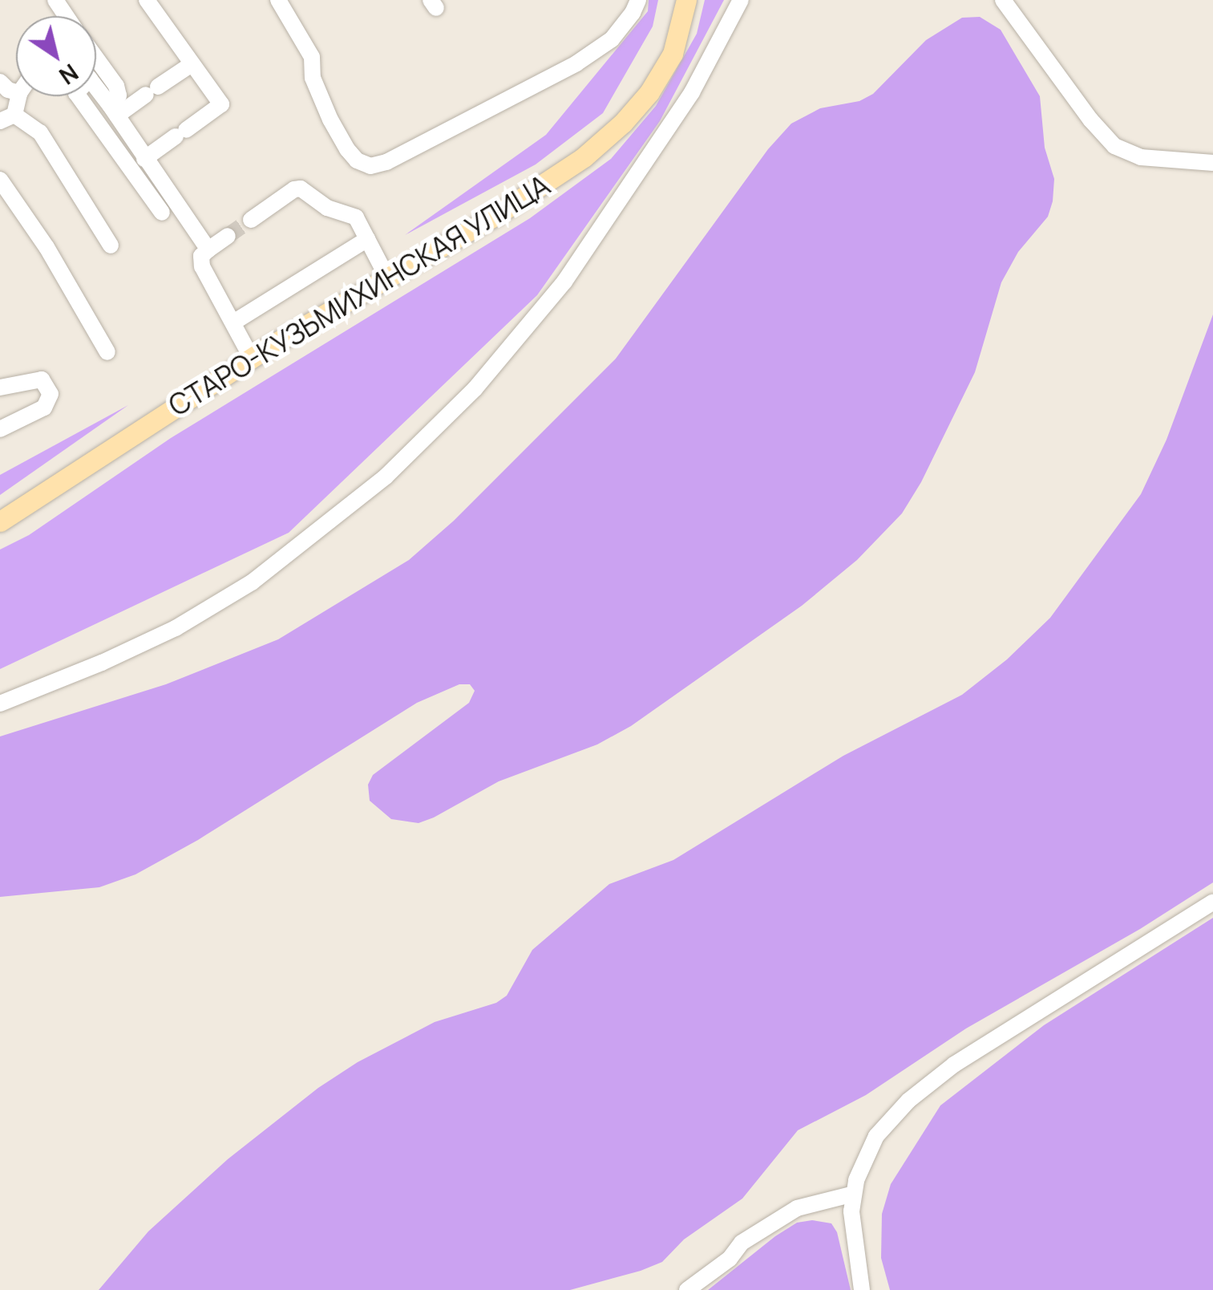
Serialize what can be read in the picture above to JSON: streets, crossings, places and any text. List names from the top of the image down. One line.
{"streets":{"main road":["СТАРО-КУЗЬМИХИНСКАЯ УЛИЦА"]},"north":"bottom right"}
